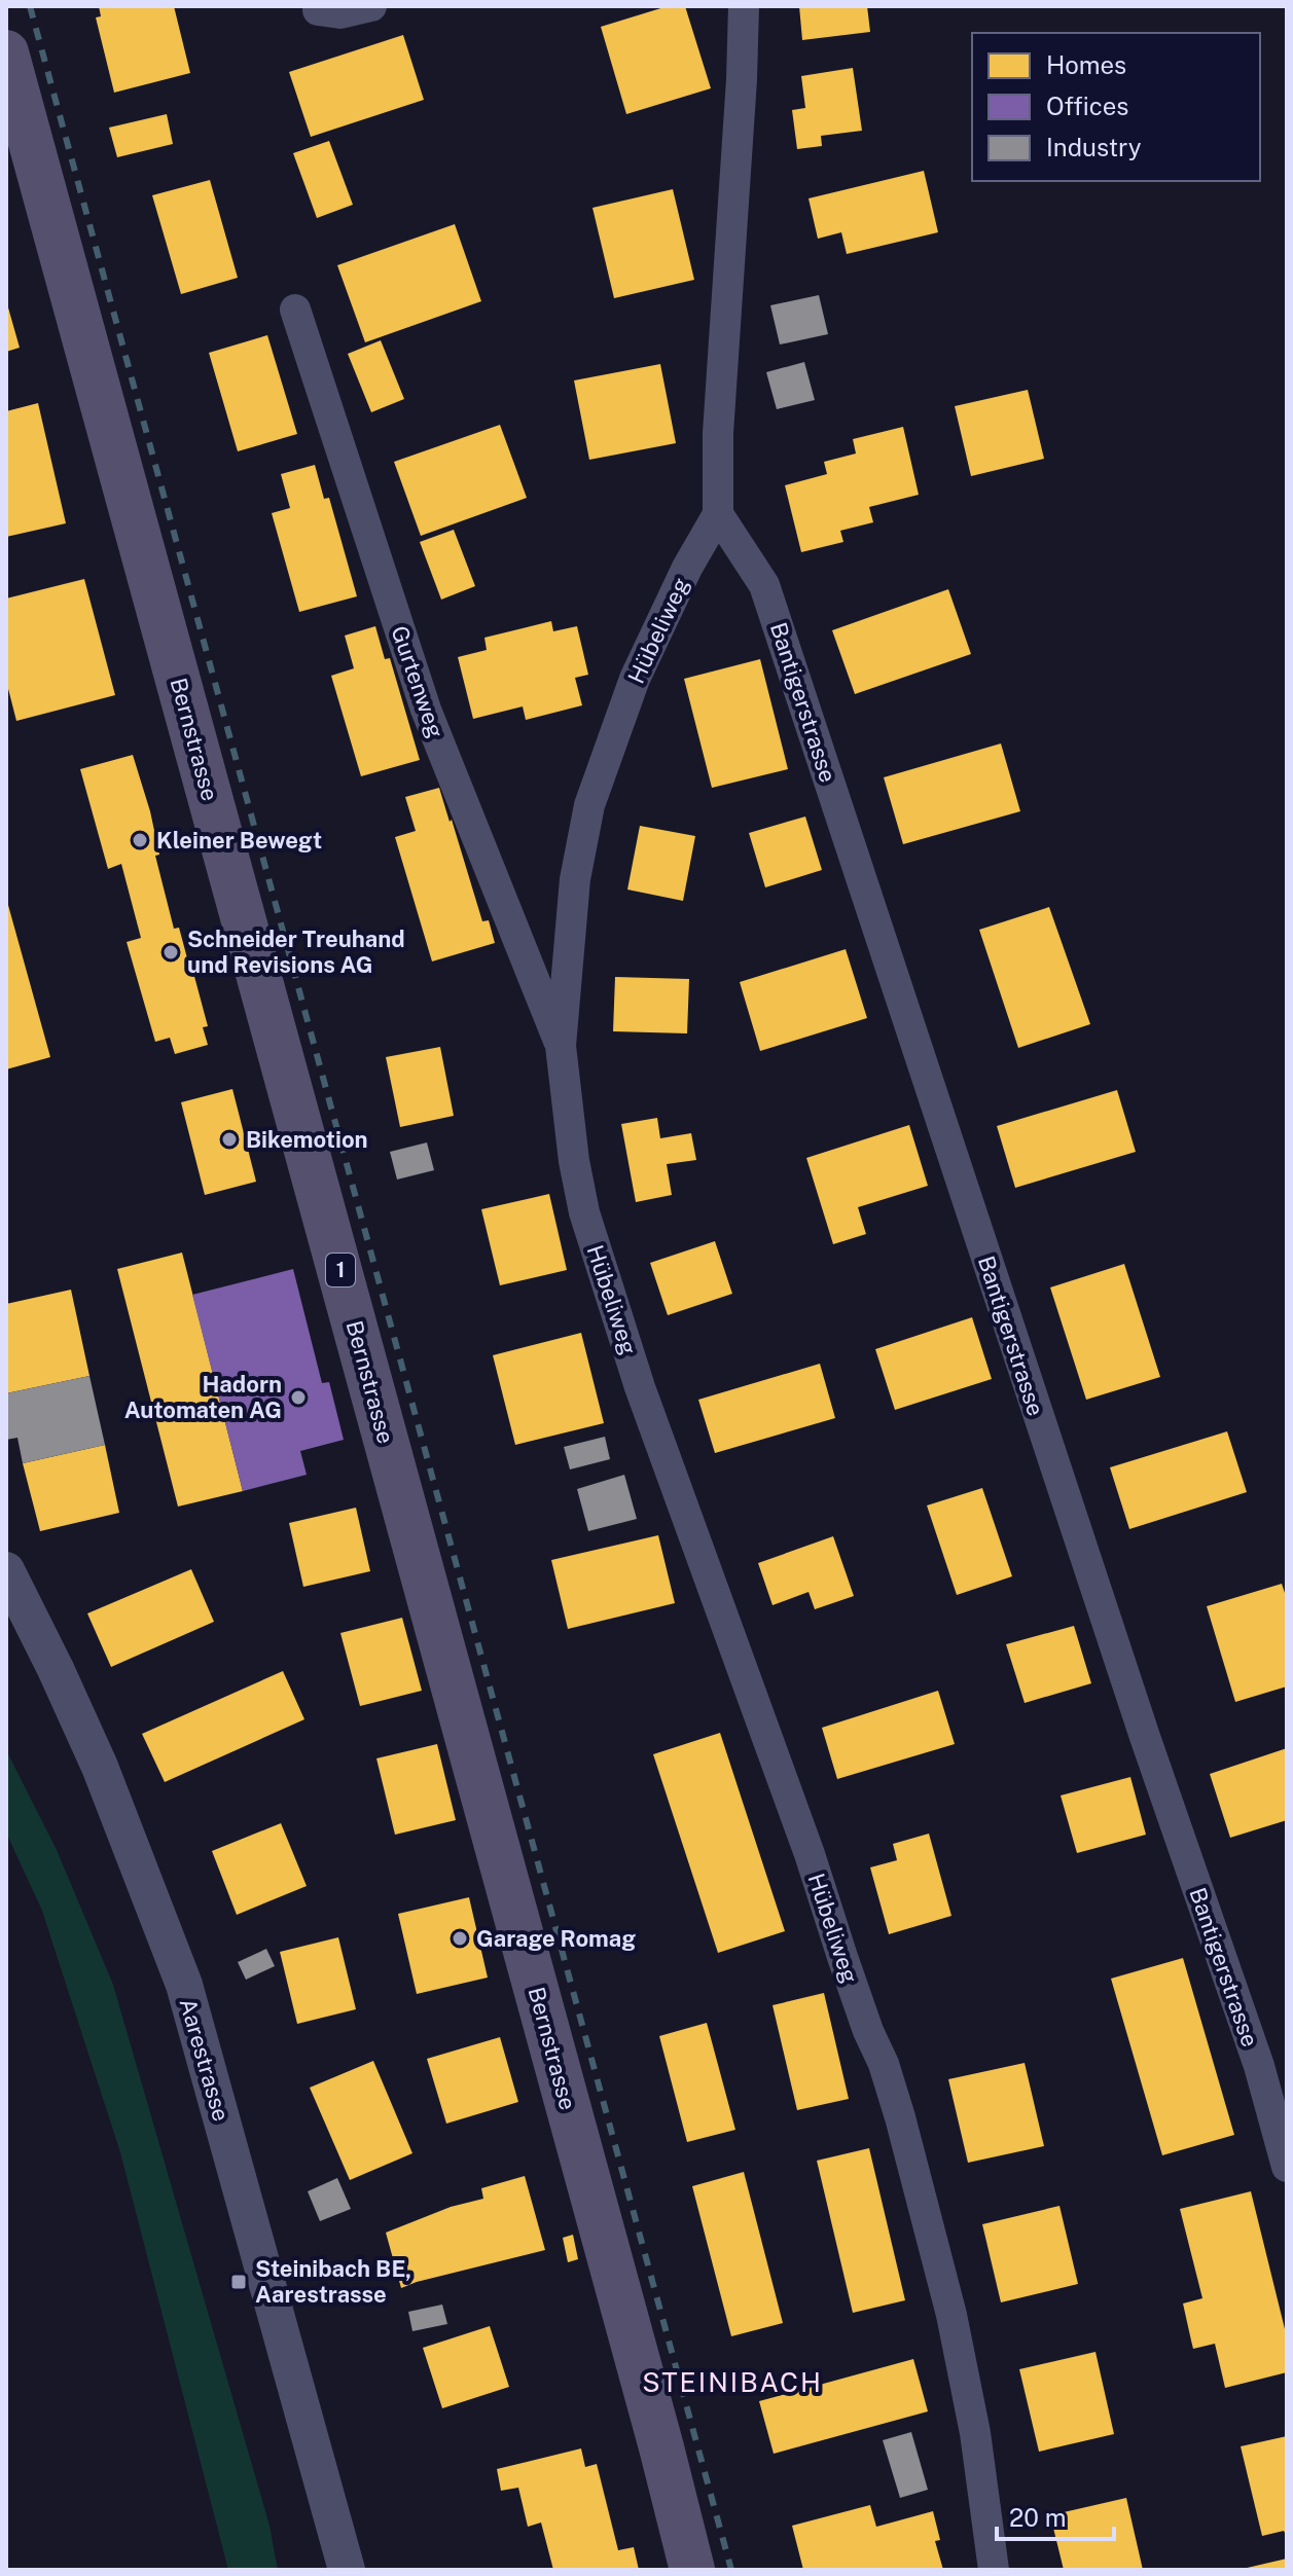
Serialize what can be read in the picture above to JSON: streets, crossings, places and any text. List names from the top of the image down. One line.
{"streets":{"main road":["Bernstrasse","1"],"street":["Hübeliweg","Gurtenweg","Bantigerstrasse","Aarestrasse"]},"crossings":[["Hübeliweg","Gurtenweg"],["Hübeliweg","Bantigerstrasse"]],"districts":["STEINIBACH"],"places":{"other":["Kleiner Bewegt","Schneider Treuhand und Revisions AG","Bikemotion","Hadorn Automaten AG","Garage Romag"],"transit":["Steinibach BE, Aarestrasse"]},"legend":["Homes","Offices","Industry"],"scale_bar":"20 m"}
